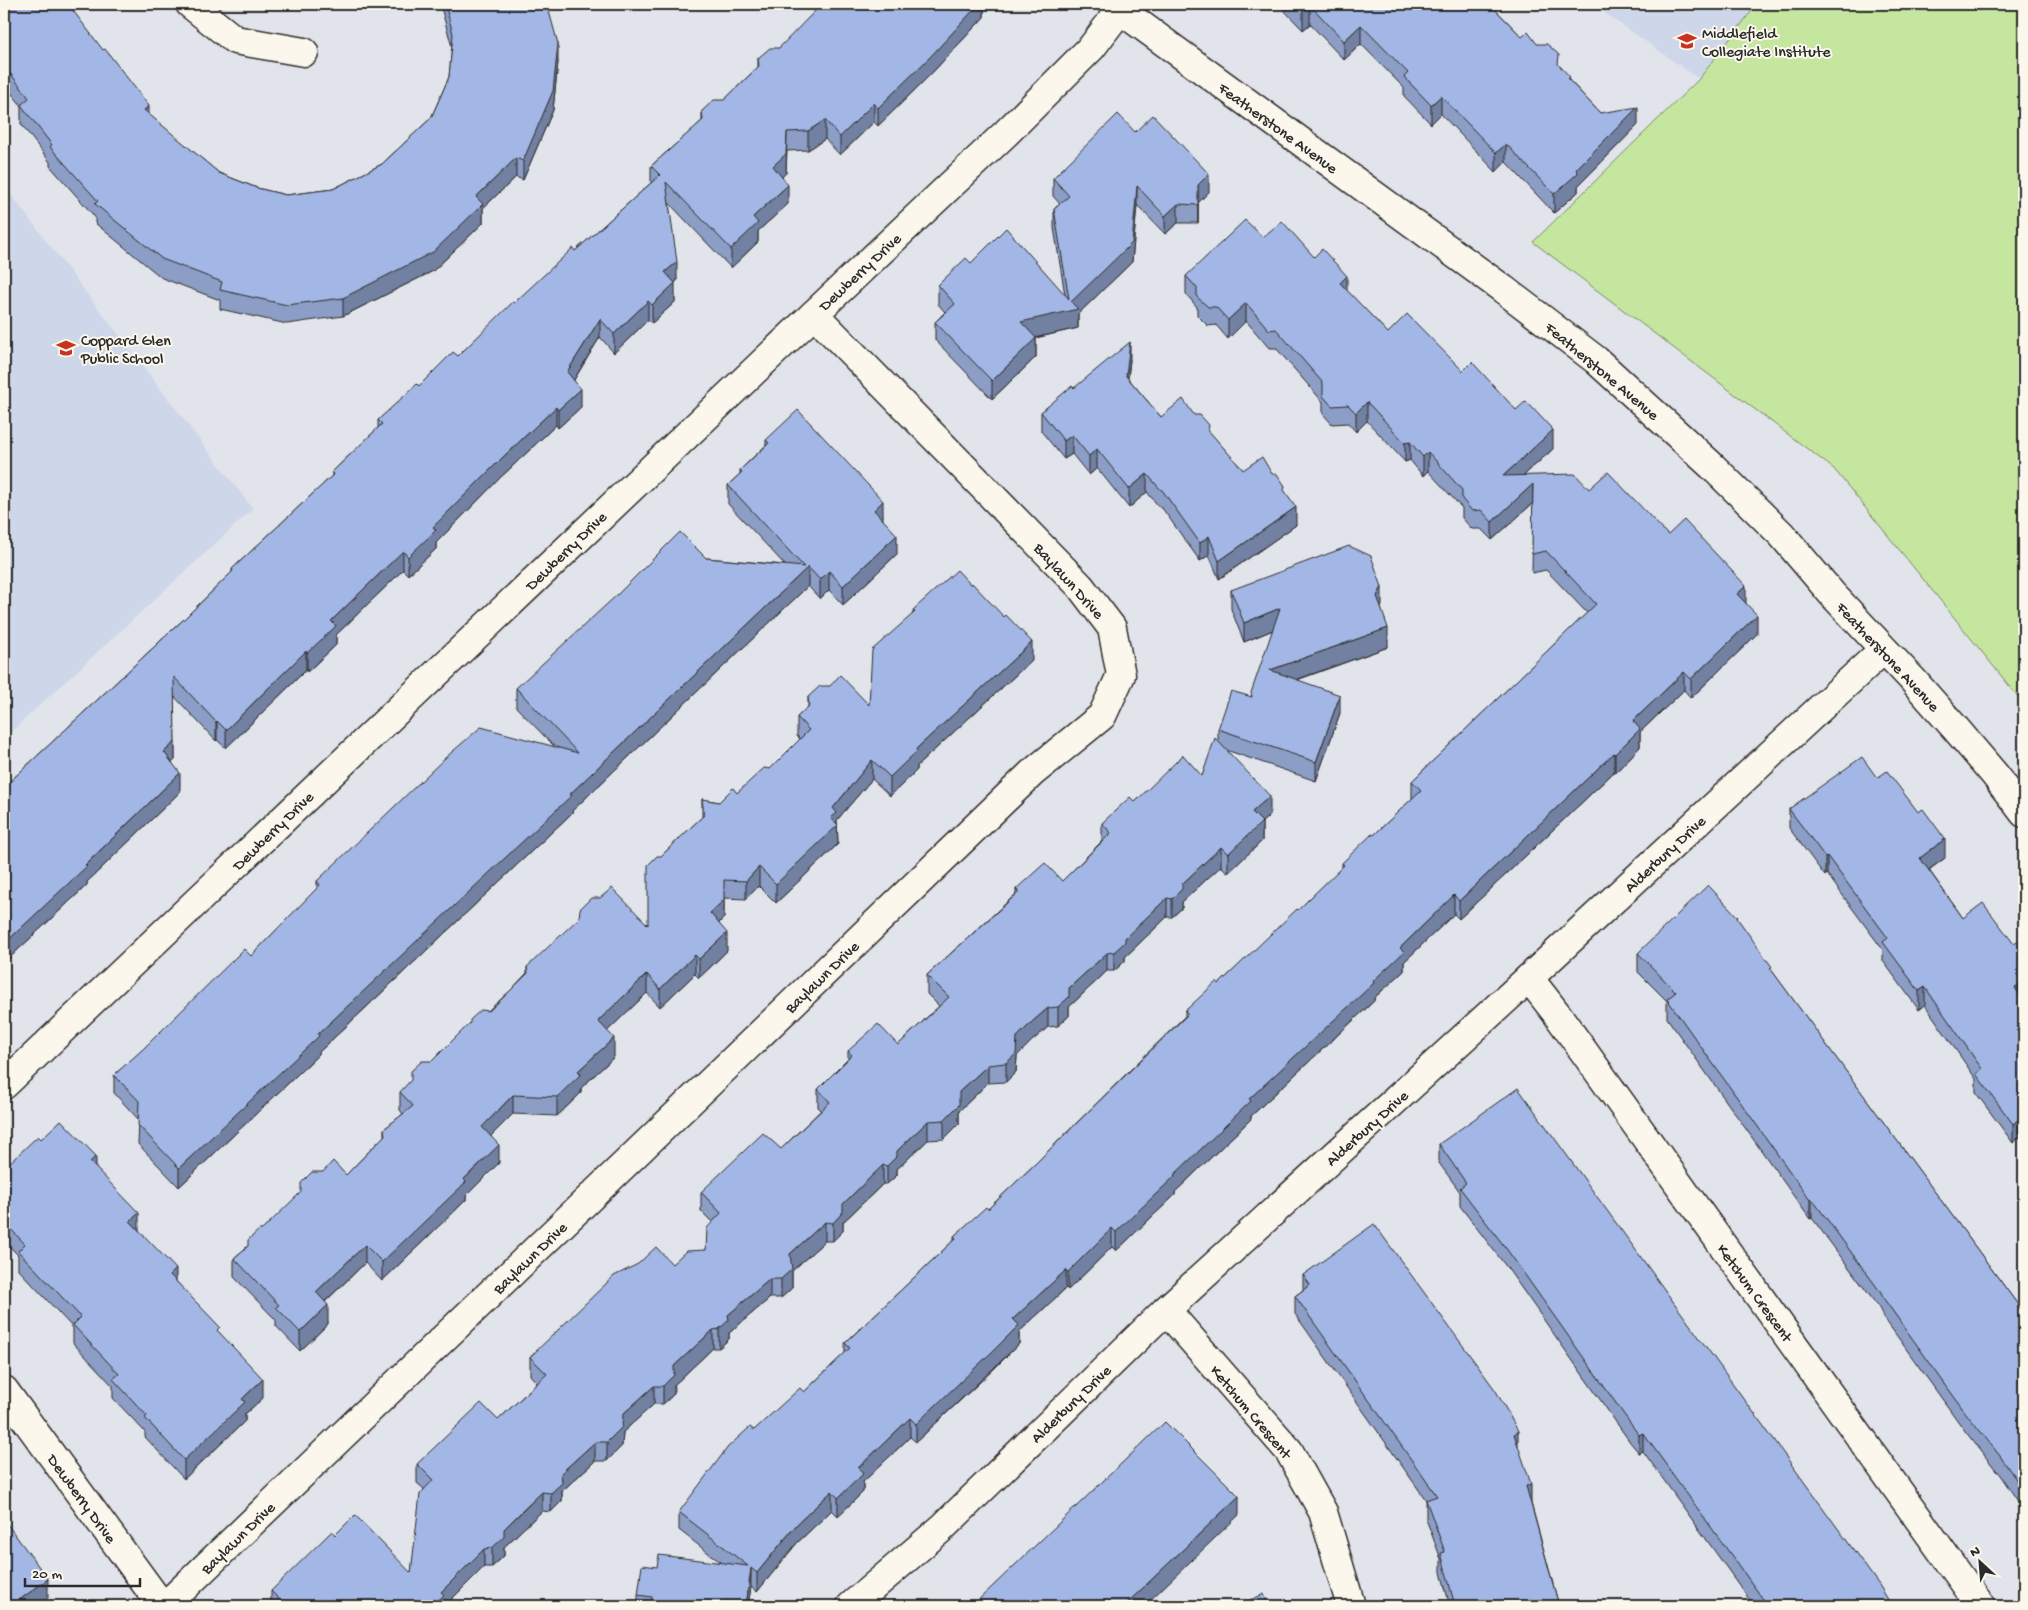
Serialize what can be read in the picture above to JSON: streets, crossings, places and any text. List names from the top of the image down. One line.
{"streets":{"street":["Featherstone Avenue","Dewberry Drive","Baylawn Drive","Alderbury Drive","Ketchum Crescent"]},"crossings":[["Featherstone Avenue","Dewberry Drive"],["Featherstone Avenue","Alderbury Drive"],["Dewberry Drive","Baylawn Drive"],["Alderbury Drive","Ketchum Crescent"]],"places":{"school or university":["Middlefield Collegiate Institute","Coppard Glen Public School"]},"scale_bar":"20 m","north":"top left"}
